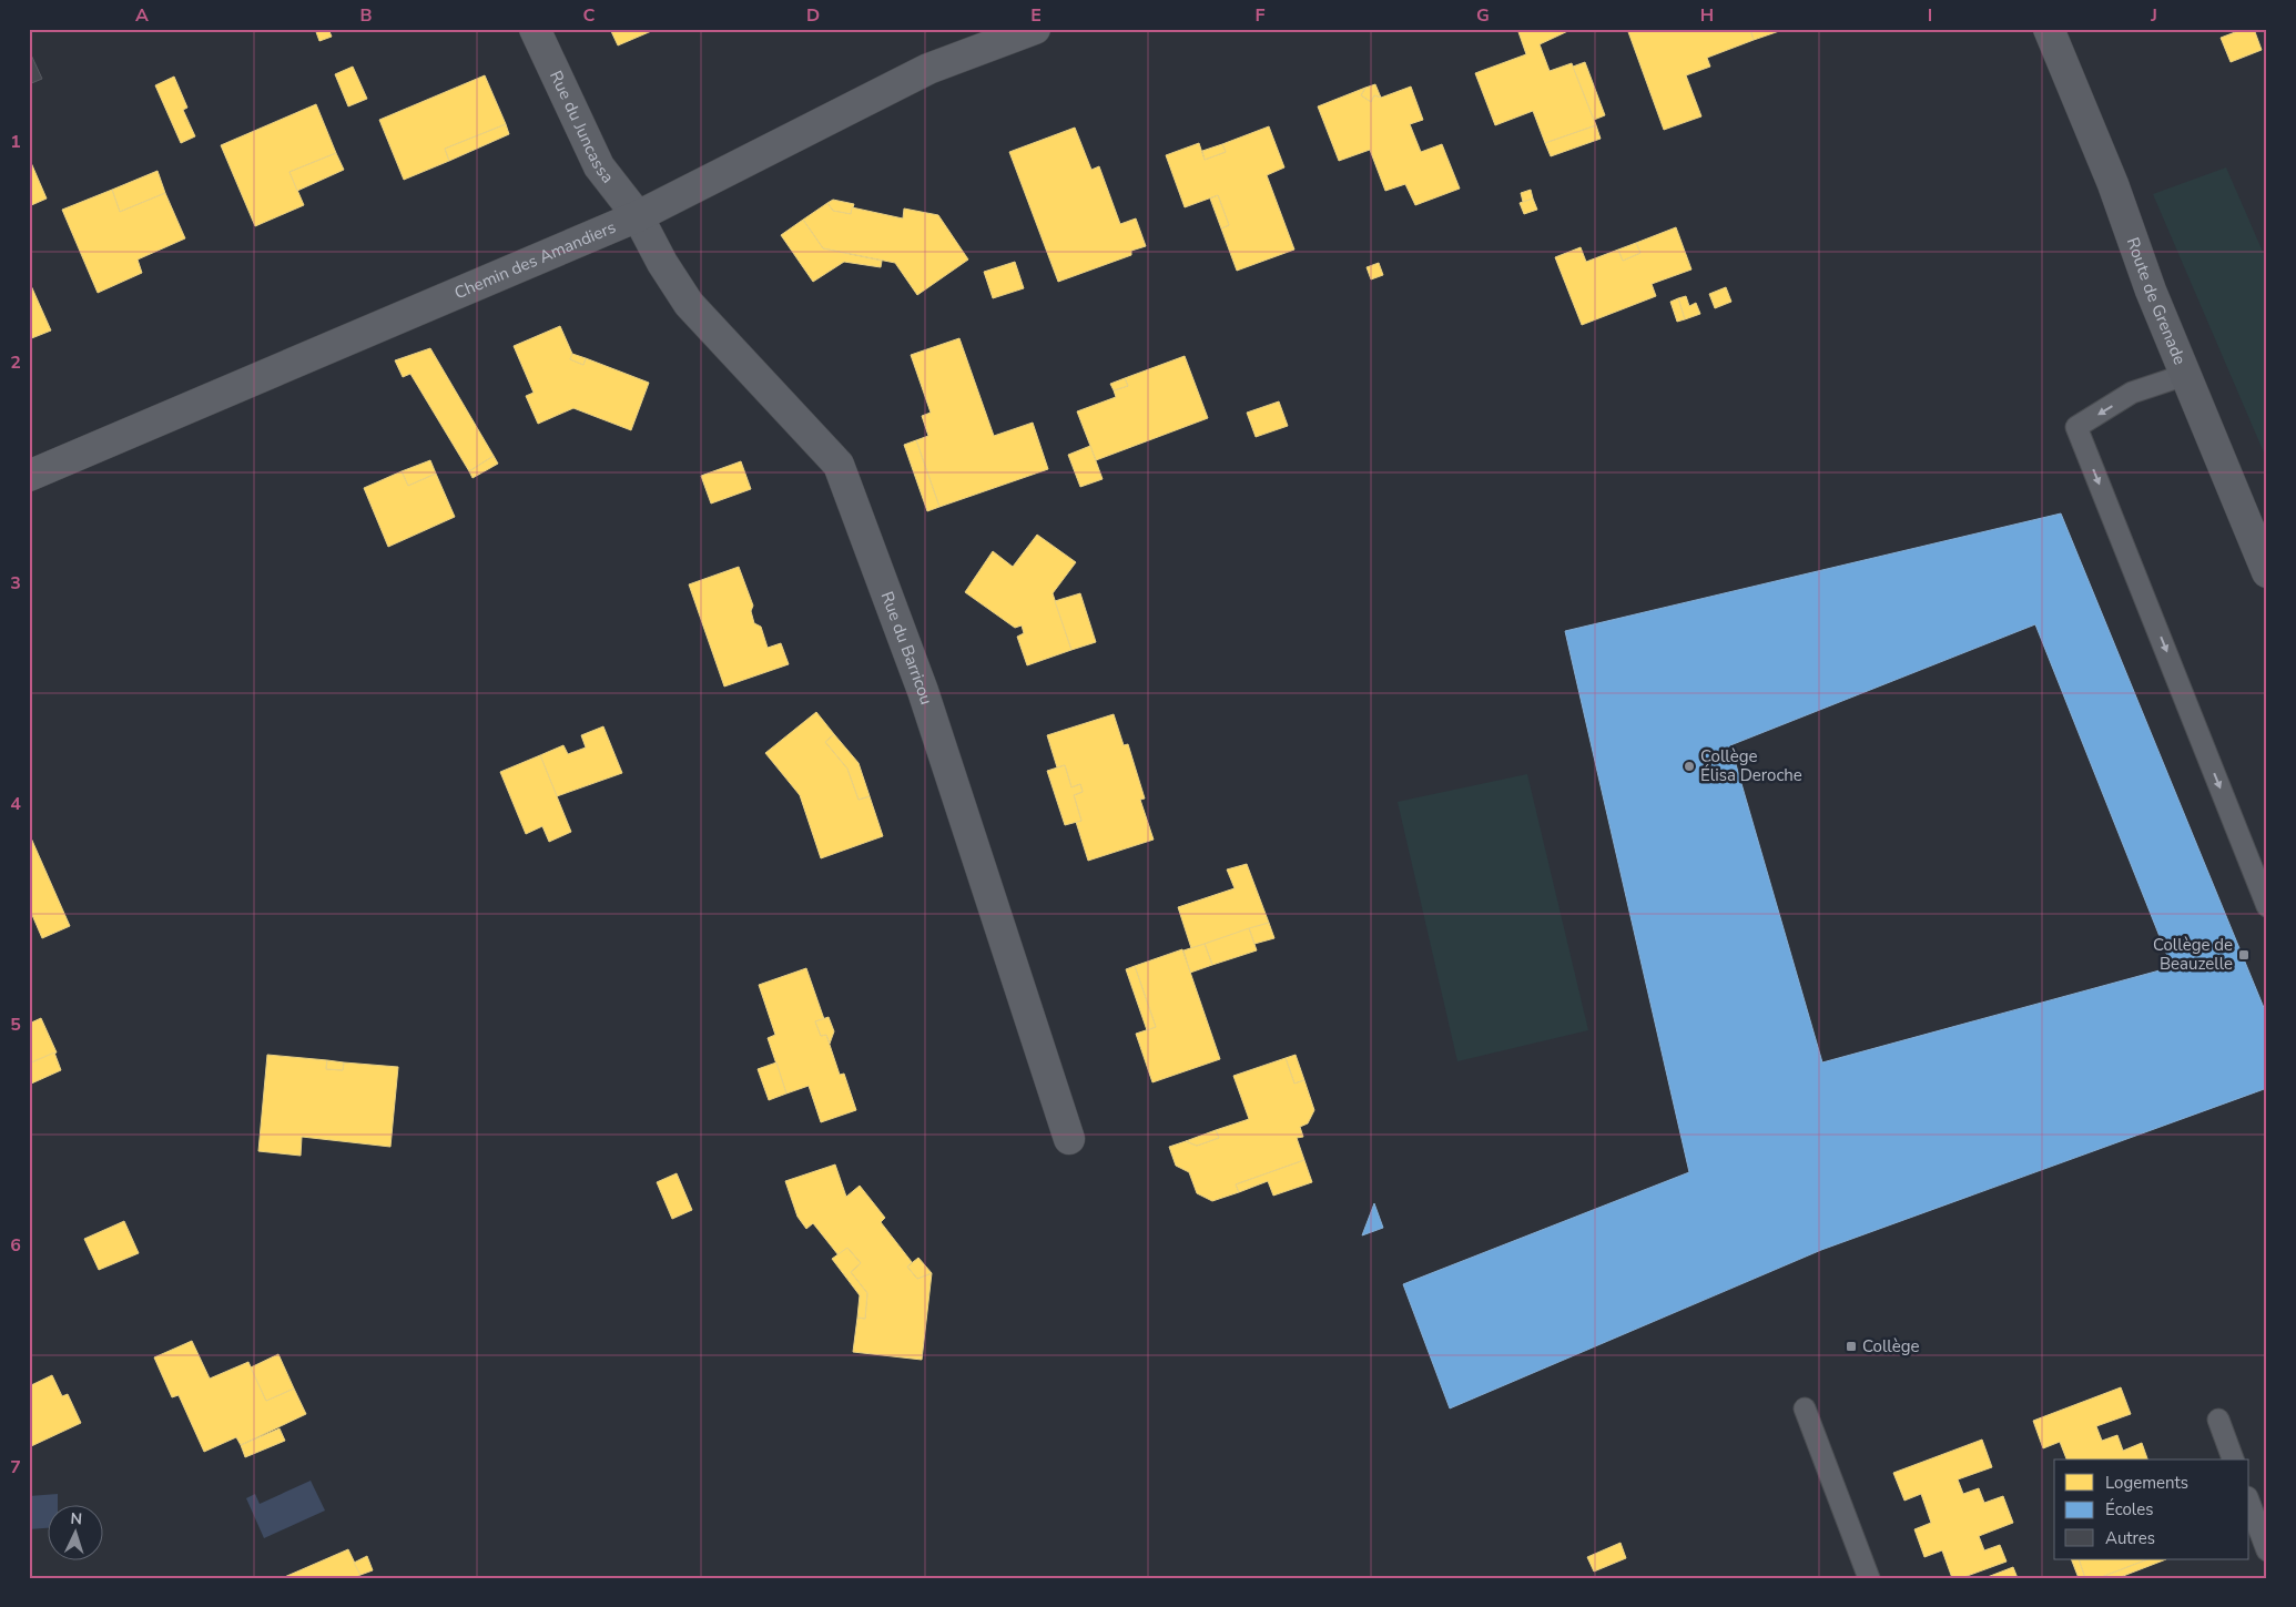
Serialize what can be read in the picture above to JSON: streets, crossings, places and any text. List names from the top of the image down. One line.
{"streets":{"main road":["Route de Grenade"],"street":["Rue du Juncassa","Chemin des Amandiers","Rue du Barricou"]},"crossings":[["Rue du Juncassa","Chemin des Amandiers"],["Rue du Juncassa","Rue du Barricou"],["Chemin des Amandiers","Rue du Barricou"]],"places":{"other":["Collège Élisa Deroche"],"transit":["Collège de Beauzelle","Collège"]},"legend":["Logements","Écoles","Autres"],"north":"top","grid":{"columns":["A","B","C","D","E","F","G","H","I","J"],"rows":["1","2","3","4","5","6","7"]}}
